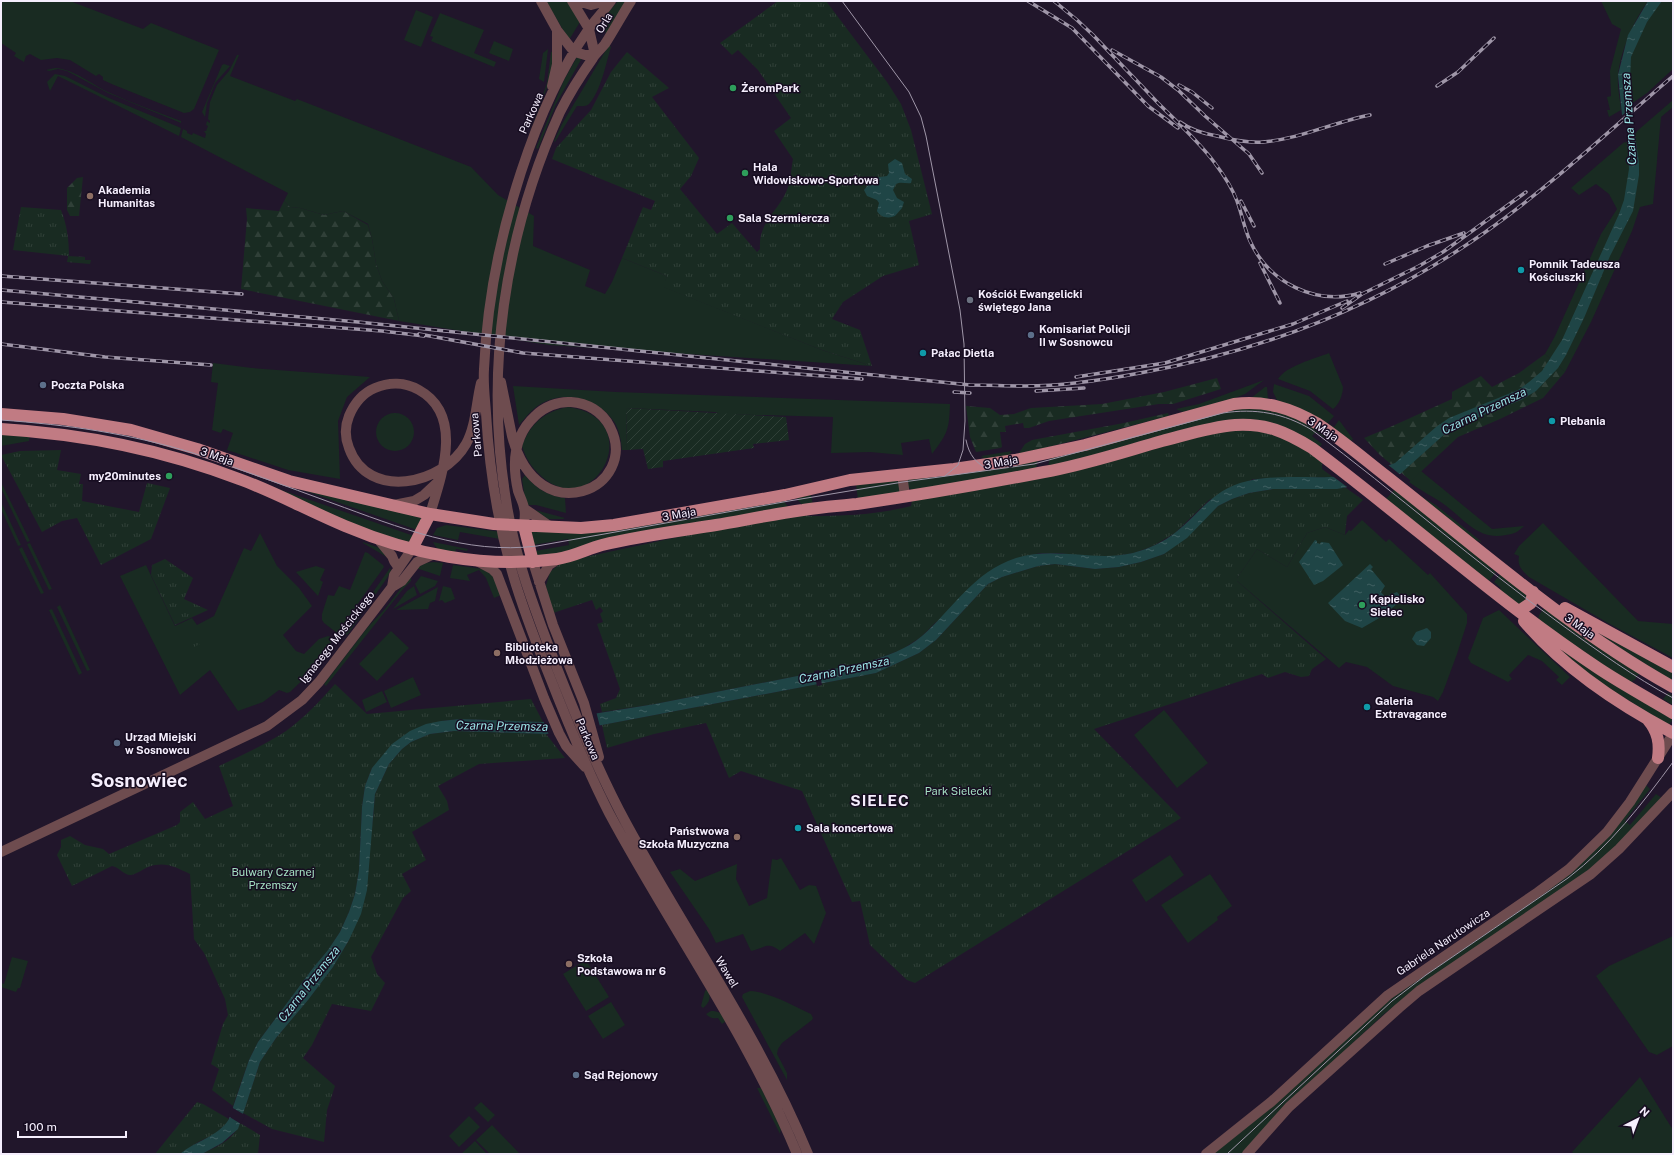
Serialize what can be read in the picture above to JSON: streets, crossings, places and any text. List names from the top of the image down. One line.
{"streets":{"main road":["3 Maja"],"street":["Orla","Parkowa","Ignacego Mościckiego","Gabriela Narutowicza","Wawel"]},"crossings":[["Orla","Parkowa"],["Parkowa","Wawel"],["3 Maja","Ignacego Mościckiego"]],"districts":["Sosnowiec","SIELEC"],"water":["Czarna Przemsza"],"parks":["Park Sielecki","Bulwary Czarnej Przemszy"],"places":["ŻeromPark","Hala Widowiskowo-Sportowa","Akademia Humanitas","Sala Szermiercza","Pomnik Tadeusza Kościuszki","Kościół Ewangelicki świętego Jana","Komisariat Policji II w Sosnowcu","Pałac Dietla","Poczta Polska","Plebania","my20minutes","Kąpielisko Sielec","Biblioteka Młodzieżowa","Galeria Extravagance","Urząd Miejski w Sosnowcu","Sala koncertowa","Państwowa Szkoła Muzyczna","Szkoła Podstawowa nr 6","Sąd Rejonowy"],"scale_bar":"100 m","north":"top right"}
